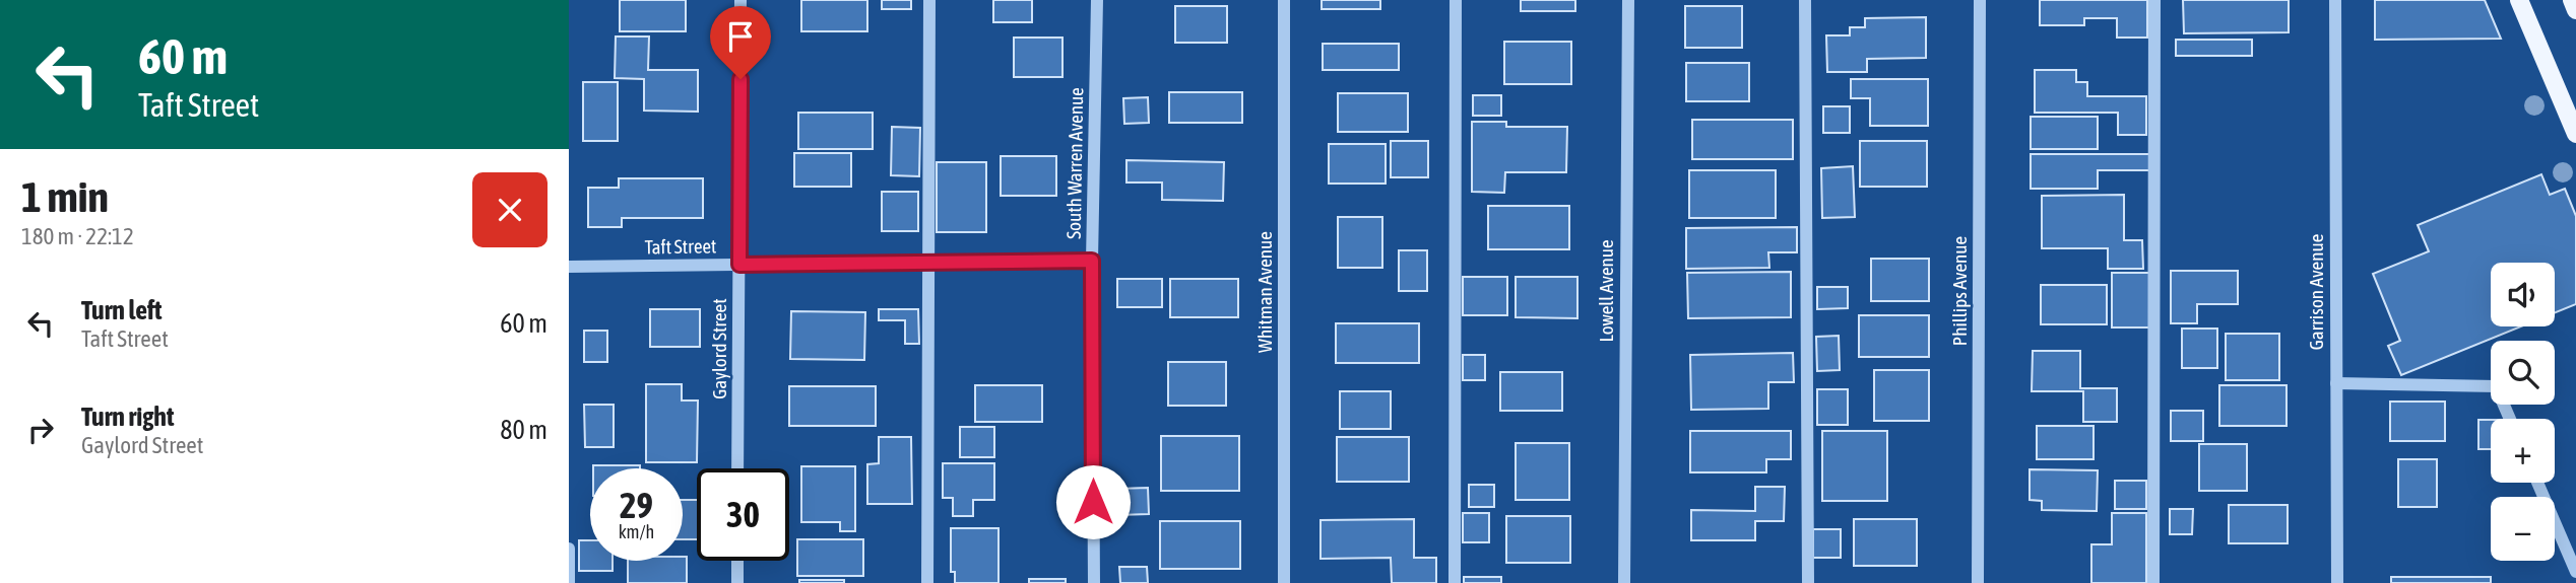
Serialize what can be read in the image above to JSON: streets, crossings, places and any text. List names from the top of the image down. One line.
{"streets":{"street":["South Warren Avenue","Taft Street","Lowell Avenue","Phillips Avenue","Whitman Avenue","Garrison Avenue","Gaylord Street"]},"crossings":[["South Warren Avenue","Taft Street"],["Taft Street","Gaylord Street"]],"page":{"turn":["60 m","Taft Street"],"heading":["1 min","180 m · 22:12"],"map_buttons":["+","−"],"list":[{"name":"Turn left","note":"Taft Street","value":"60 m"},{"name":"Turn right","note":"Gaylord Street","value":"80 m"}],"speed":"29 km/h","limit":"30"}}
